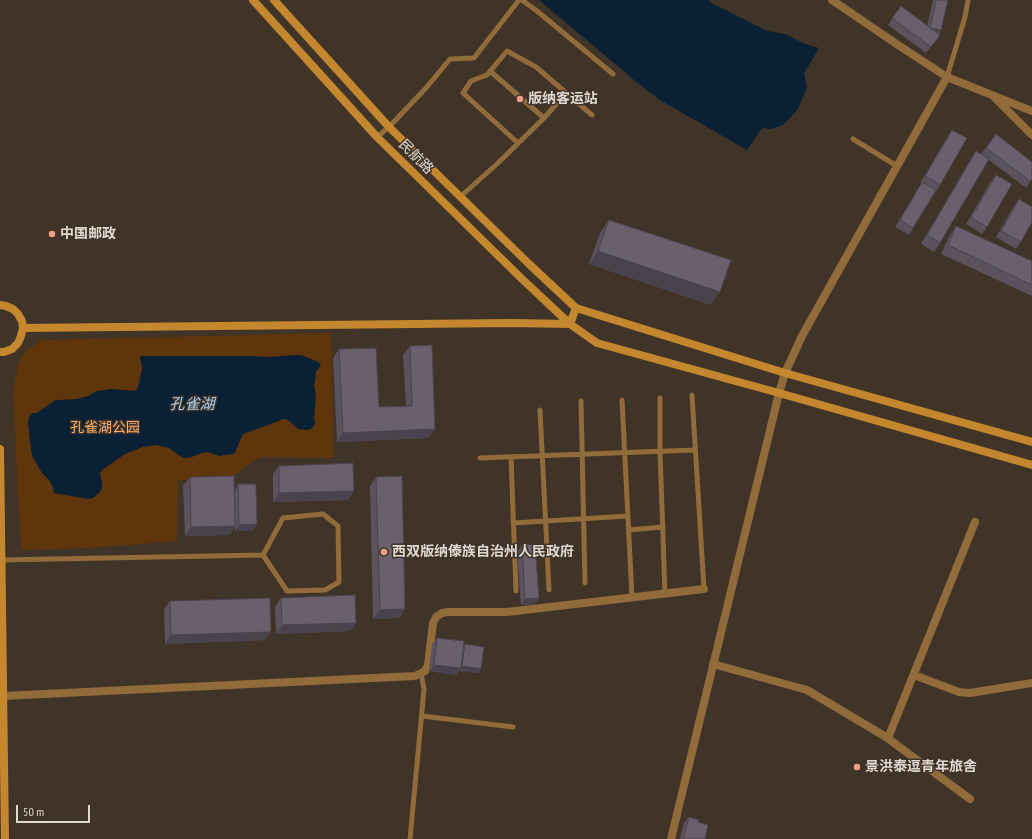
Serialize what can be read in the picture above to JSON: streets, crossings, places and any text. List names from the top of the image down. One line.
{"streets":{"main road":["民航路"]},"water":["孔雀湖"],"parks":["孔雀湖公园"],"places":["版纳客运站","中国邮政","西双版纳傣族自治州人民政府","景洪泰逗青年旅舍"],"scale_bar":"50 m"}
